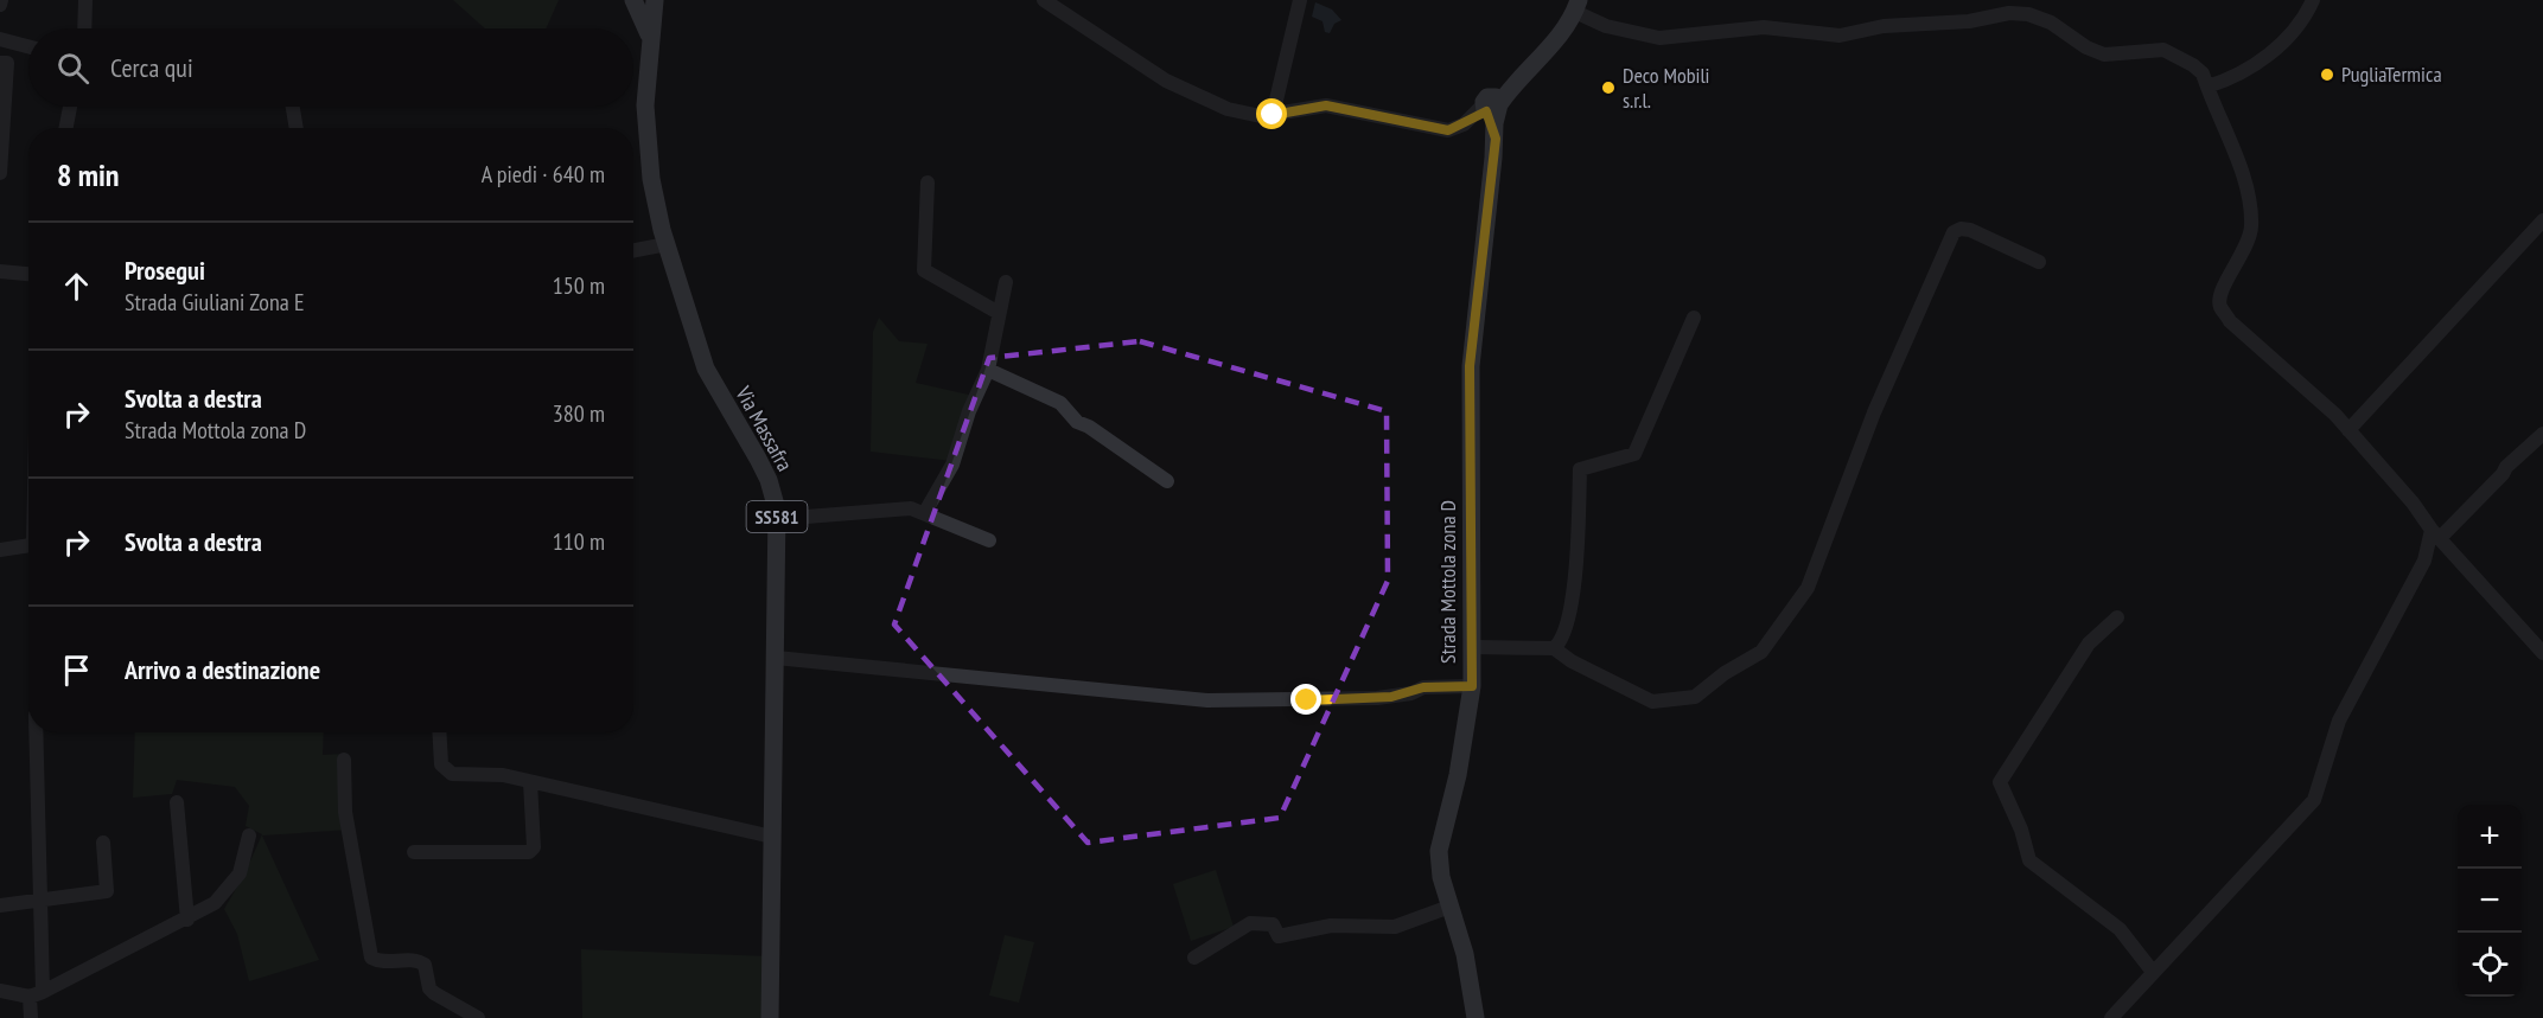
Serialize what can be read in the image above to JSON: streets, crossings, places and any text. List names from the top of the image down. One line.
{"streets":{"main road":["Via Massafra","SS581","Strada Mottola zona D"]},"places":["PugliaTermica","Deco Mobili s.r.l."],"page":{"search":"Cerca qui","heading":["8 min","A piedi · 640 m"],"list":[["Prosegui","Strada Giuliani Zona E","150 m"],["Svolta a destra","Strada Mottola zona D","380 m"],["Svolta a destra","110 m"],"Arrivo a destinazione"],"map_buttons":["+","−"]}}
